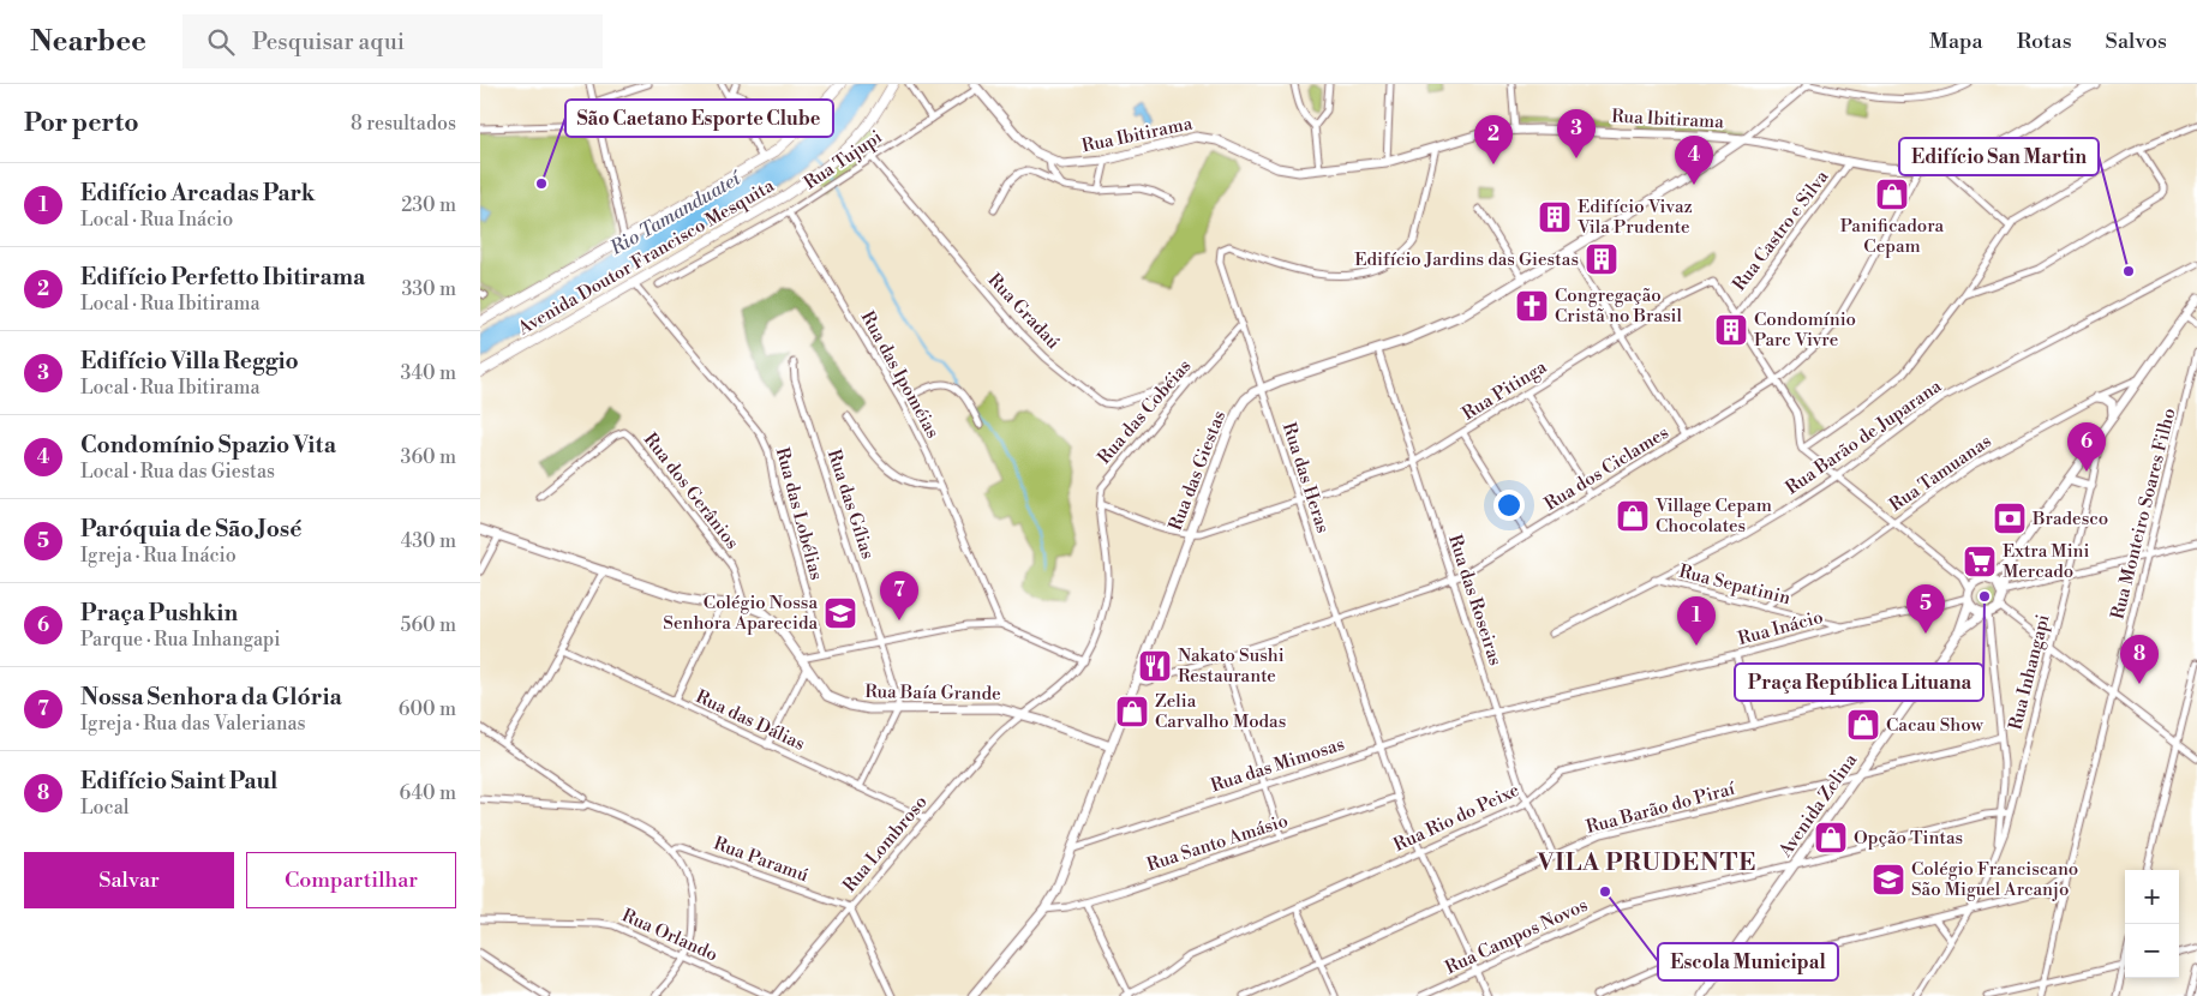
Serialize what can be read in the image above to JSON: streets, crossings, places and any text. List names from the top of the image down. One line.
{"streets":{"highway":["Avenida Doutor Francisco Mesquita"],"main road":["Rua Ibitirama","Rua das Giestas","Rua Baía Grande","Avenida Zelina"],"street":["Rua Tujupi","Rua Castro e Silva","Rua Gradaú","Rua das Ipoméias","Rua Pitinga","Rua das Cobéias","Rua Barão de Juparana","Rua dos Ciclames","Rua Tamuanas","Rua das Heras","Rua dos Gerânios","Rua das Gílias","Rua das Lobélias","Rua Monteiro Soares Filho","Rua Sepatinin","Rua das Roseiras","Rua Inácio","Rua Inhangapi","Rua das Dálias","Rua das Mimosas","Rua Barão do Piraí","Rua Rio do Peixe","Rua Santo Amásio","Rua Lombroso","Rua Paramú","Rua Orlando","Rua Campos Novos"]},"crossings":[["Rua Ibitirama","Rua Tujupi"],["Rua Ibitirama","Rua Castro e Silva"],["Rua Ibitirama","Rua dos Ciclames"],["Rua Ibitirama","Rua das Giestas"],["Rua Ibitirama","Rua das Heras"],["Rua Tujupi","Rua Gradaú"],["Rua Tujupi","Rua das Ipoméias"],["Rua Castro e Silva","Rua Pitinga"],["Avenida Doutor Francisco Mesquita","Rua das Lobélias"],["Rua Gradaú","Rua das Cobéias"],["Rua das Ipoméias","Rua das Gílias"],["Rua Pitinga","Rua dos Ciclames"],["Rua Pitinga","Rua das Giestas"],["Rua Pitinga","Rua das Heras"],["Rua Pitinga","Rua das Roseiras"],["Rua das Cobéias","Rua das Heras"],["Rua das Cobéias","Rua Baía Grande"],["Rua das Cobéias","Rua Lombroso"],["Rua Barão de Juparana","Rua Sepatinin"],["Rua dos Ciclames","Rua das Giestas"],["Rua dos Ciclames","Rua das Heras"],["Rua dos Ciclames","Rua das Roseiras"],["Rua das Giestas","Rua das Heras"],["Rua das Giestas","Rua das Roseiras"],["Rua das Giestas","Rua Baía Grande"],["Rua das Giestas","Rua das Mimosas"],["Rua das Giestas","Rua Santo Amásio"],["Rua Tamuanas","Rua Sepatinin"],["Rua das Heras","Rua das Mimosas"],["Rua das Heras","Rua Barão do Piraí"],["Rua das Heras","Rua Rio do Peixe"],["Rua das Heras","Rua Santo Amásio"],["Rua das Heras","Rua Campos Novos"],["Rua dos Gerânios","Rua Baía Grande"],["Rua das Gílias","Rua Baía Grande"],["Rua Sepatinin","Rua Inácio"],["Rua das Roseiras","Rua Inácio"],["Rua das Roseiras","Rua das Mimosas"],["Rua das Roseiras","Rua Barão do Piraí"],["Rua das Roseiras","Rua Rio do Peixe"],["Rua Inácio","Rua das Mimosas"],["Rua Inácio","Avenida Zelina"],["Rua Inhangapi","Rua Campos Novos"],["Rua Baía Grande","Rua Lombroso"],["Rua das Dálias","Rua Lombroso"],["Avenida Zelina","Rua Barão do Piraí"],["Avenida Zelina","Rua Rio do Peixe"],["Avenida Zelina","Rua Campos Novos"],["Rua Lombroso","Rua Paramú"],["Rua Lombroso","Rua Orlando"]],"districts":["VILA PRUDENTE"],"water":["Rio Tamanduateí"],"places":{"other":["São Caetano Esporte Clube","Edifício San Martin","Praça República Lituana","Escola Municipal"],"shop":["Panificadora Cepam","Village Cepam Chocolates","Zelia Carvalho Modas","Cacau Show","Opção Tintas"],"building":["Edifício Vivaz Vila Prudente","Edifício Jardins das Giestas","Condomínio Parc Vivre"],"church":["Congregação Cristã no Brasil"],"bank":["Bradesco"],"supermarket":["Extra Mini Mercado"],"school or university":["Colégio Nossa Senhora Aparecida","Colégio Franciscano São Miguel Arcanjo"],"restaurant":["Nakato Sushi Restaurante"]},"page":{"header":"Nearbee","search":"Pesquisar aqui","nav":["Mapa","Rotas","Salvos"],"heading":["Por perto","8 resultados"],"pins":["3","2","4","6","7","5","1","8"],"list":[{"mark":"1","name":"Edifício Arcadas Park","note":"Local · Rua Inácio","value":"230 m"},{"mark":"2","name":"Edifício Perfetto Ibitirama","note":"Local · Rua Ibitirama","value":"330 m"},{"mark":"3","name":"Edifício Villa Reggio","note":"Local · Rua Ibitirama","value":"340 m"},{"mark":"4","name":"Condomínio Spazio Vita","note":"Local · Rua das Giestas","value":"360 m"},{"mark":"5","name":"Paróquia de São José","note":"Igreja · Rua Inácio","value":"430 m"},{"mark":"6","name":"Praça Pushkin","note":"Parque · Rua Inhangapi","value":"560 m"},{"mark":"7","name":"Nossa Senhora da Glória","note":"Igreja · Rua das Valerianas","value":"600 m"},{"mark":"8","name":"Edifício Saint Paul","note":"Local","value":"640 m"}],"buttons":["Salvar","Compartilhar"],"map_buttons":["+","−"]}}
